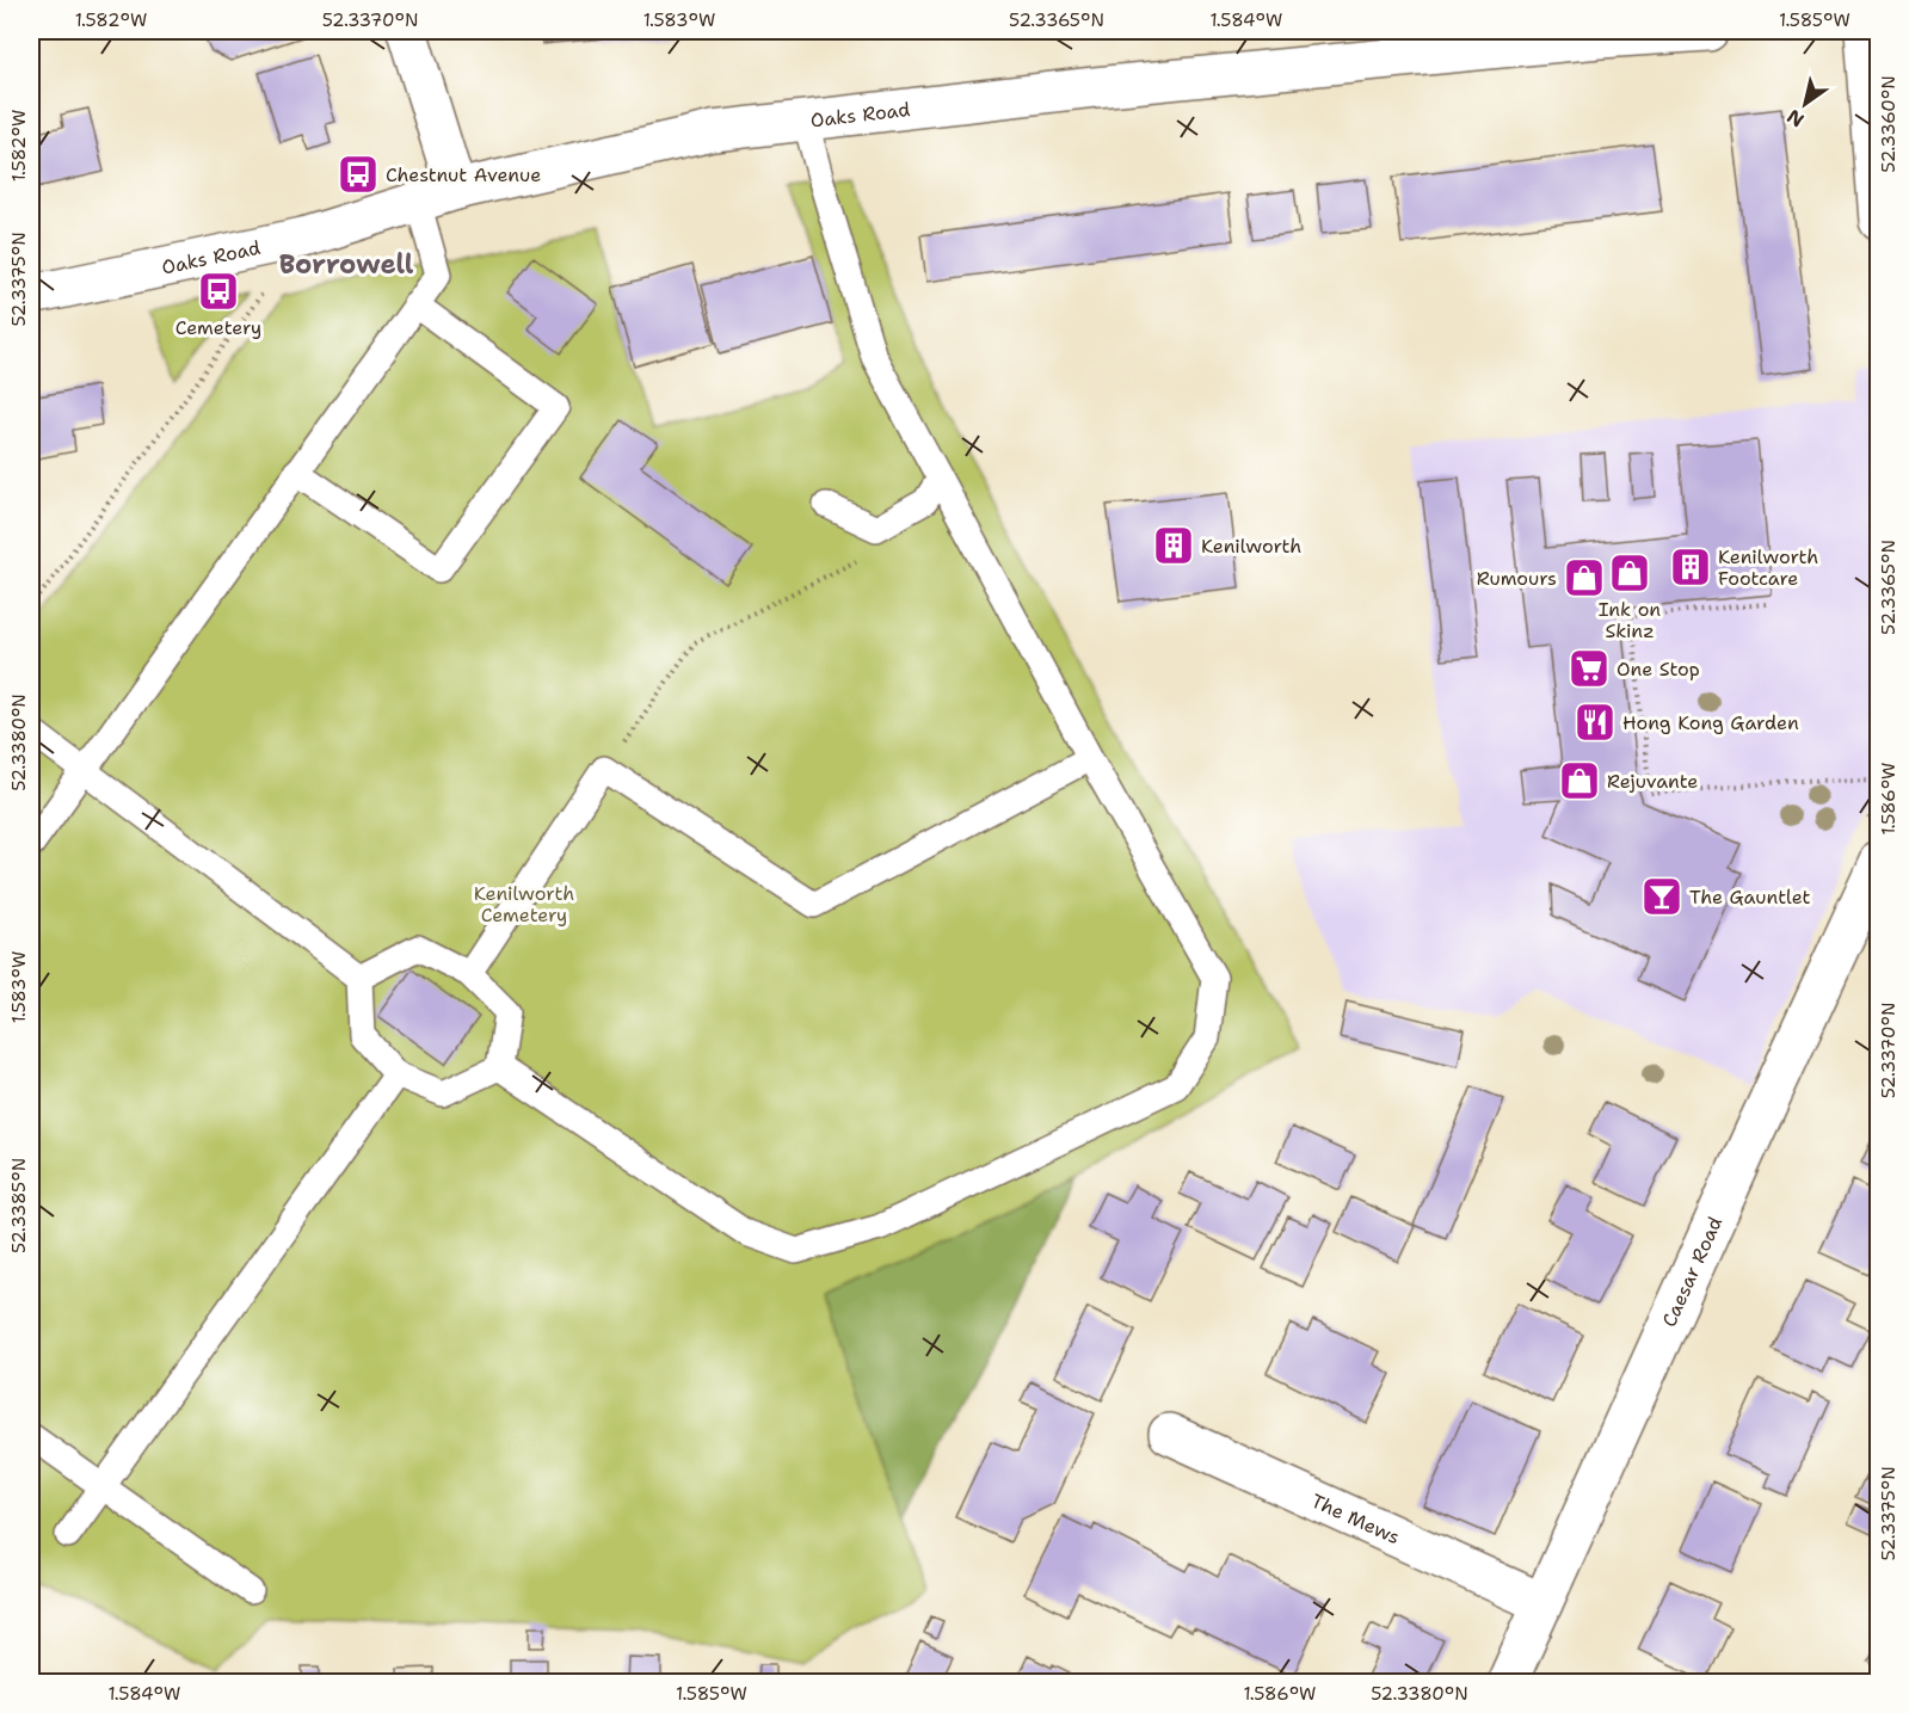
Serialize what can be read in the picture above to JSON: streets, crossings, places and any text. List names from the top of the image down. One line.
{"streets":{"street":["Oaks Road","Caesar Road","The Mews"]},"crossings":[["Caesar Road","The Mews"]],"districts":["Borrowell"],"parks":["Kenilworth Cemetery"],"places":{"bus stop":["Chestnut Avenue","Cemetery"],"building":["Kenilworth","Kenilworth Footcare"],"shop":["Ink on Skinz","Rumours","Rejuvante"],"supermarket":["One Stop"],"restaurant":["Hong Kong Garden"],"bar":["The Gauntlet"]},"north":"bottom left","coordinates":["1.582°W","52.3370°N","1.583°W","52.3365°N","1.584°W","1.585°W","52.3360°N","52.3375°N","52.3380°N","1.586°W","52.3385°N"]}
